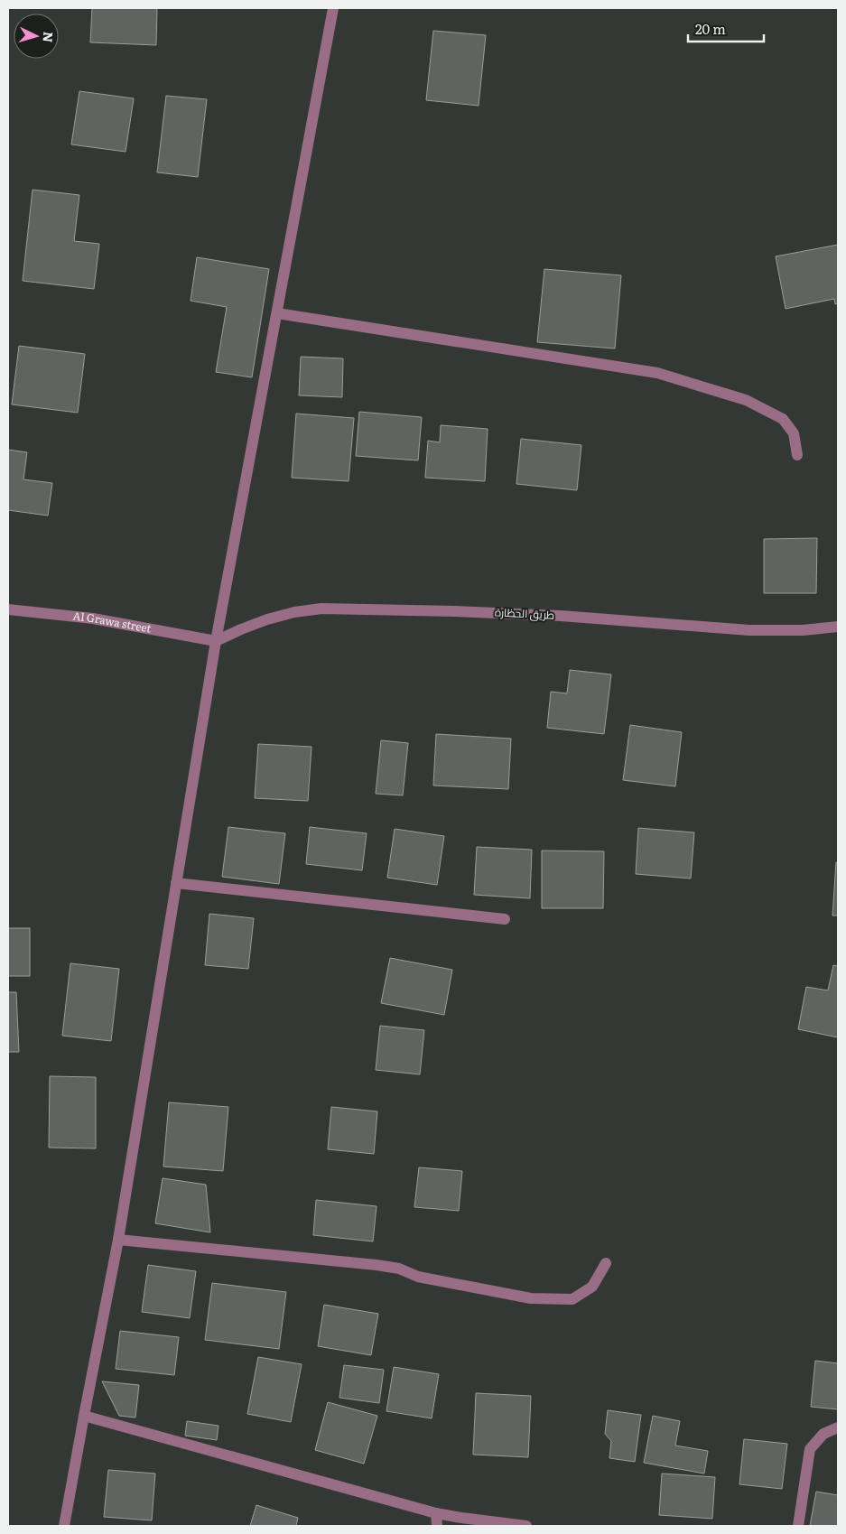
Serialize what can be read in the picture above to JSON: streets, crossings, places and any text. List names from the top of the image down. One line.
{"streets":{"street":["طريق الحظارة","Al Grawa street"]},"crossings":[["طريق الحظارة","Al Grawa street"]],"scale_bar":"20 m","north":"right"}
